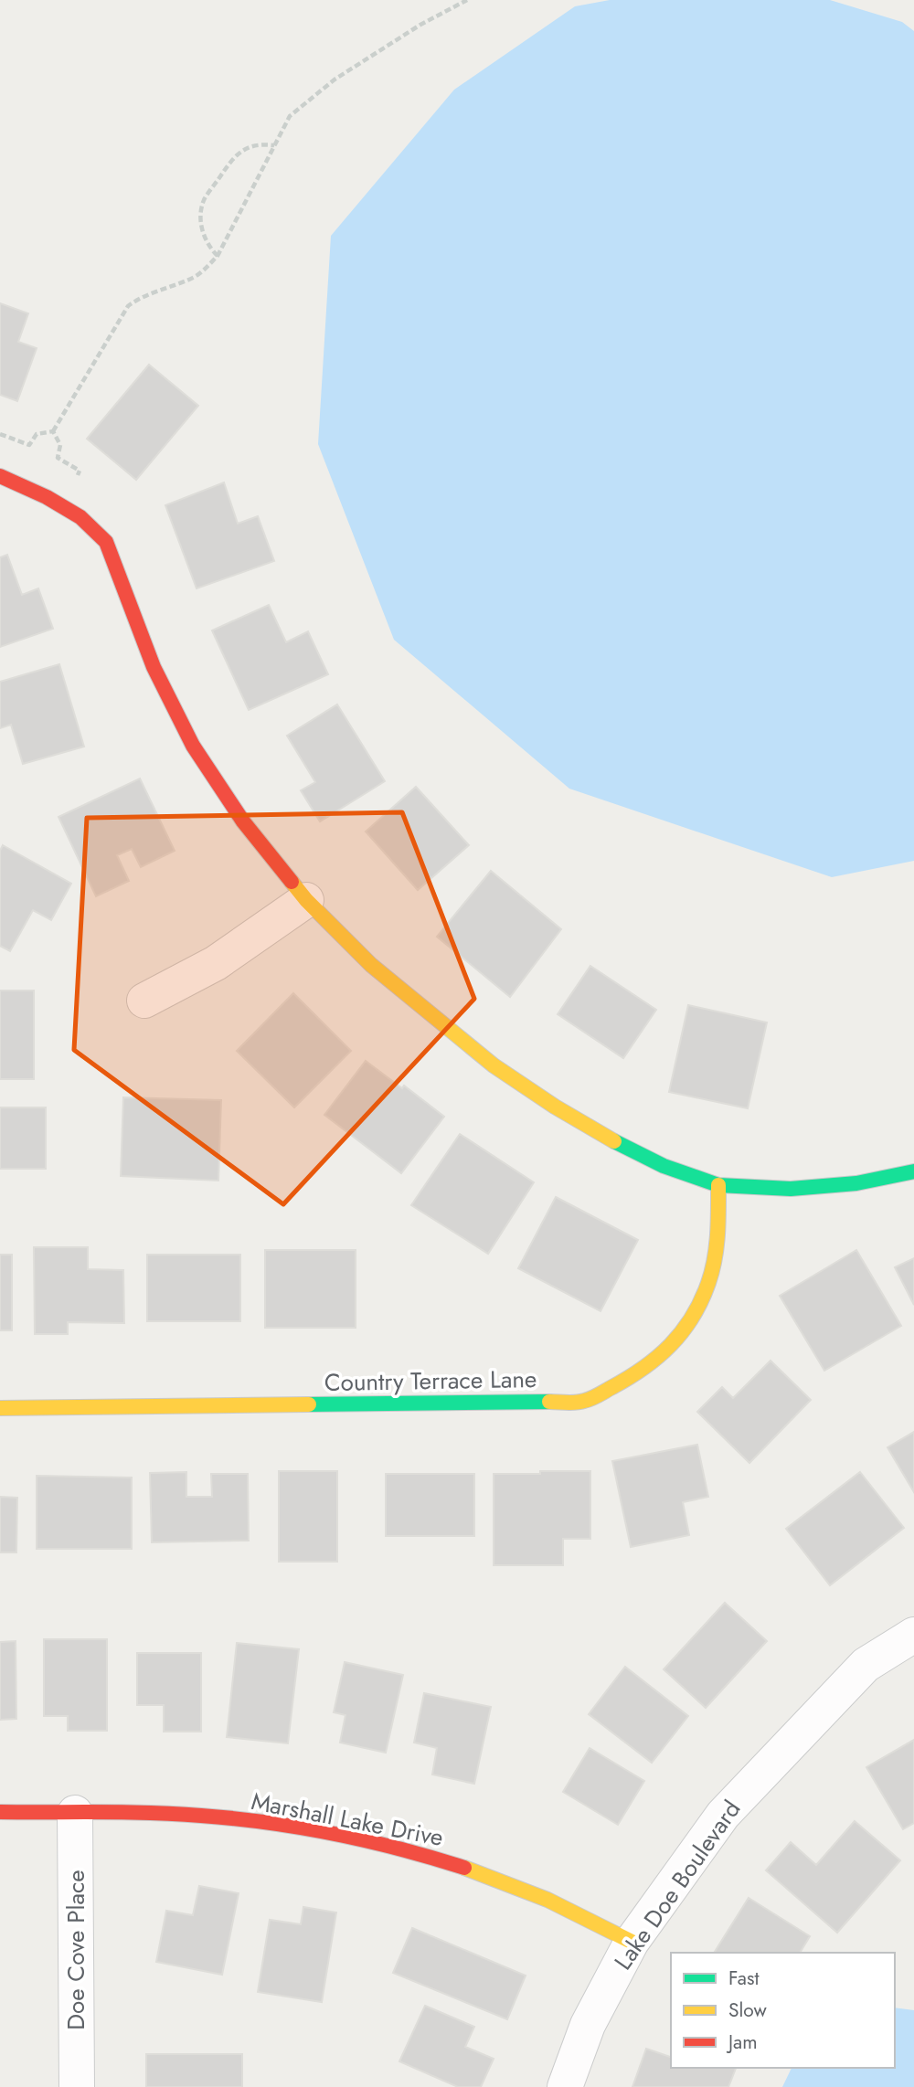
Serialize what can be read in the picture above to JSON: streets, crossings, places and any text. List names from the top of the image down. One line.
{"streets":{"street":["Country Terrace Lane","Marshall Lake Drive","Lake Doe Boulevard","Doe Cove Place"]},"crossings":[["Marshall Lake Drive","Lake Doe Boulevard"],["Marshall Lake Drive","Doe Cove Place"]],"legend":["Fast","Slow","Jam"]}
